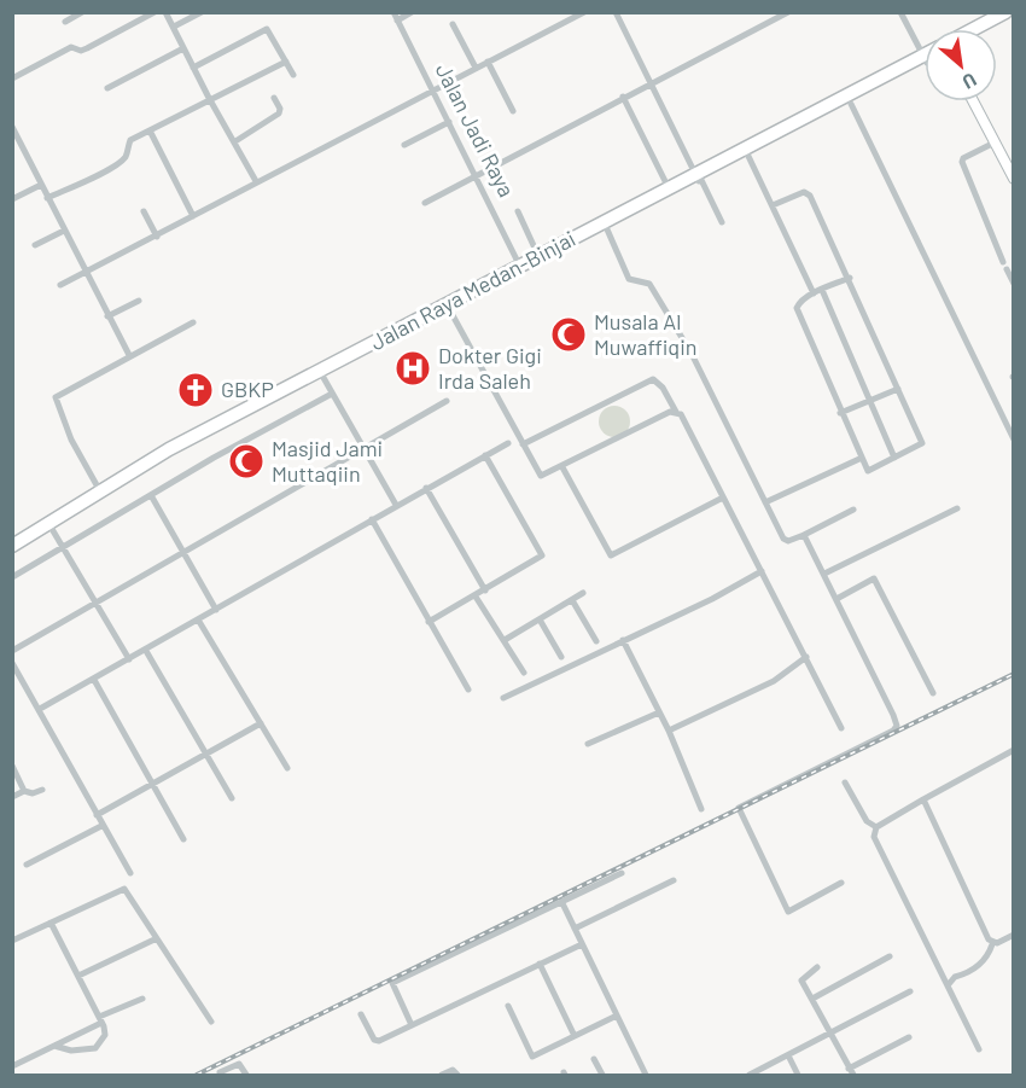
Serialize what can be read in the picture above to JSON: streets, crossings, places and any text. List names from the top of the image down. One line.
{"streets":{"highway":["Jalan Raya Medan-Binjai"],"street":["Jalan Jadi Raya"]},"crossings":[["Jalan Jadi Raya","Jalan Raya Medan-Binjai"]],"places":{"mosque":["Musala Al Muwaffiqin","Masjid Jami Muttaqiin"],"hospital":["Dokter Gigi Irda Saleh"],"church":["GBKP"]},"north":"bottom right"}
